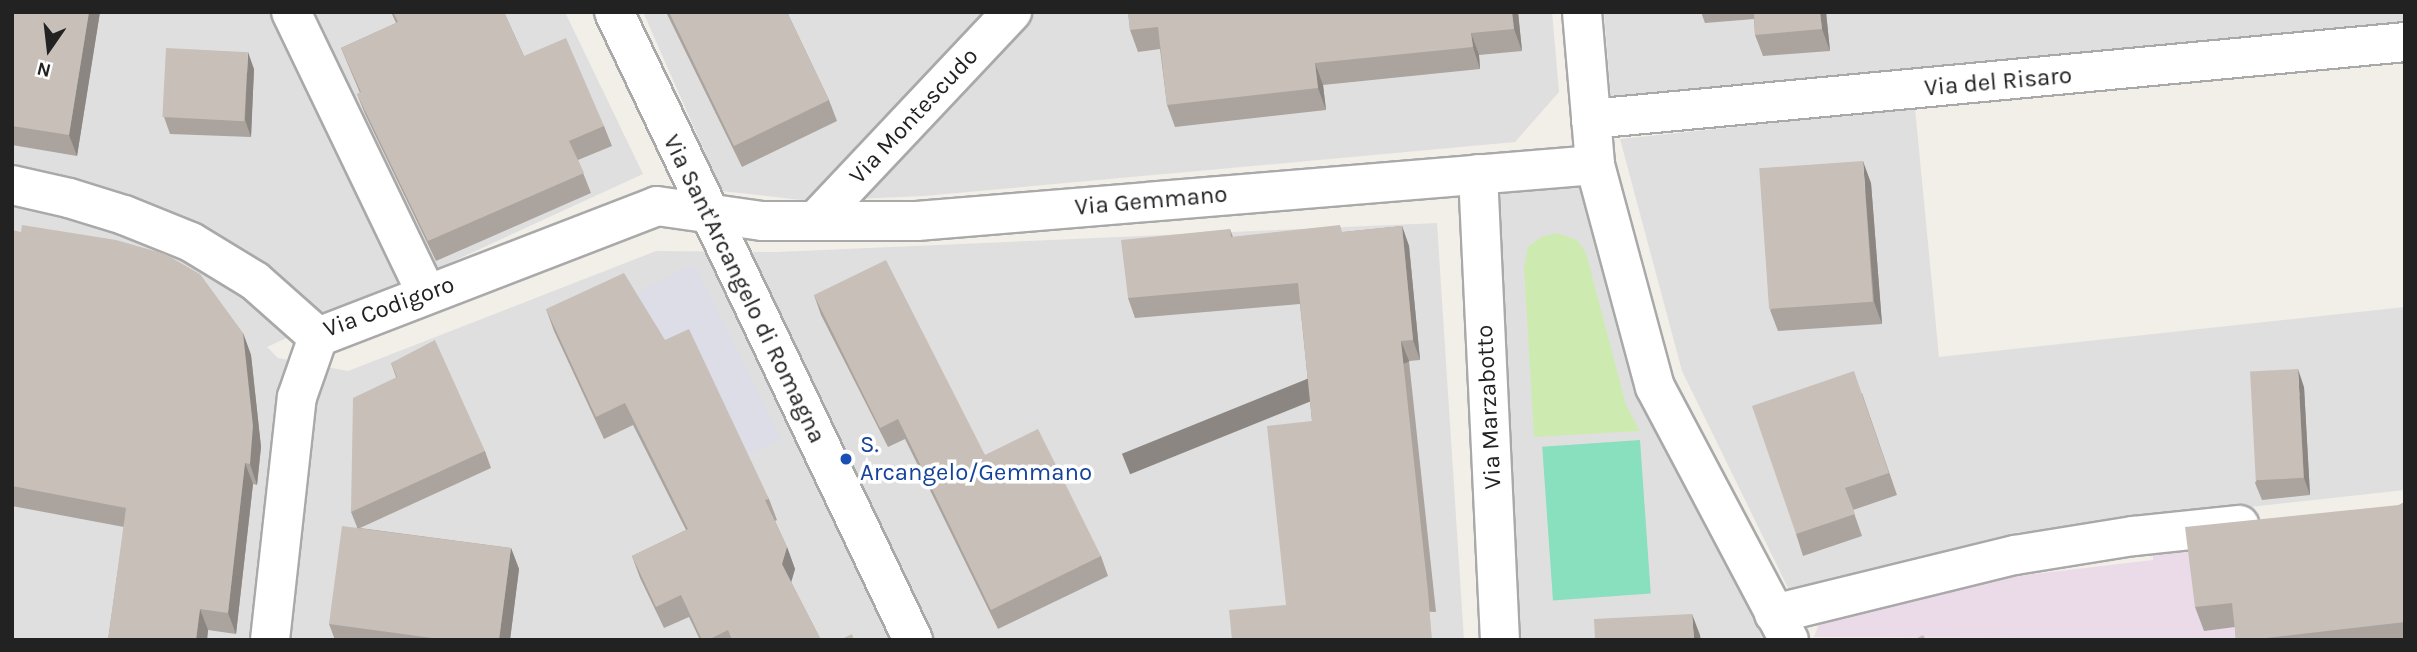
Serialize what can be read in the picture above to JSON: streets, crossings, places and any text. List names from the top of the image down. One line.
{"streets":{"street":["Via del Risaro","Via Montescudo","Via Gemmano","Via Sant'Arcangelo di Romagna","Via Codigoro","Via Marzabotto"]},"crossings":[["Via Montescudo","Via Gemmano"],["Via Gemmano","Via Sant'Arcangelo di Romagna"],["Via Gemmano","Via Codigoro"],["Via Gemmano","Via Marzabotto"],["Via Sant'Arcangelo di Romagna","Via Codigoro"]],"places":["S. Arcangelo/Gemmano"],"north":"bottom"}
